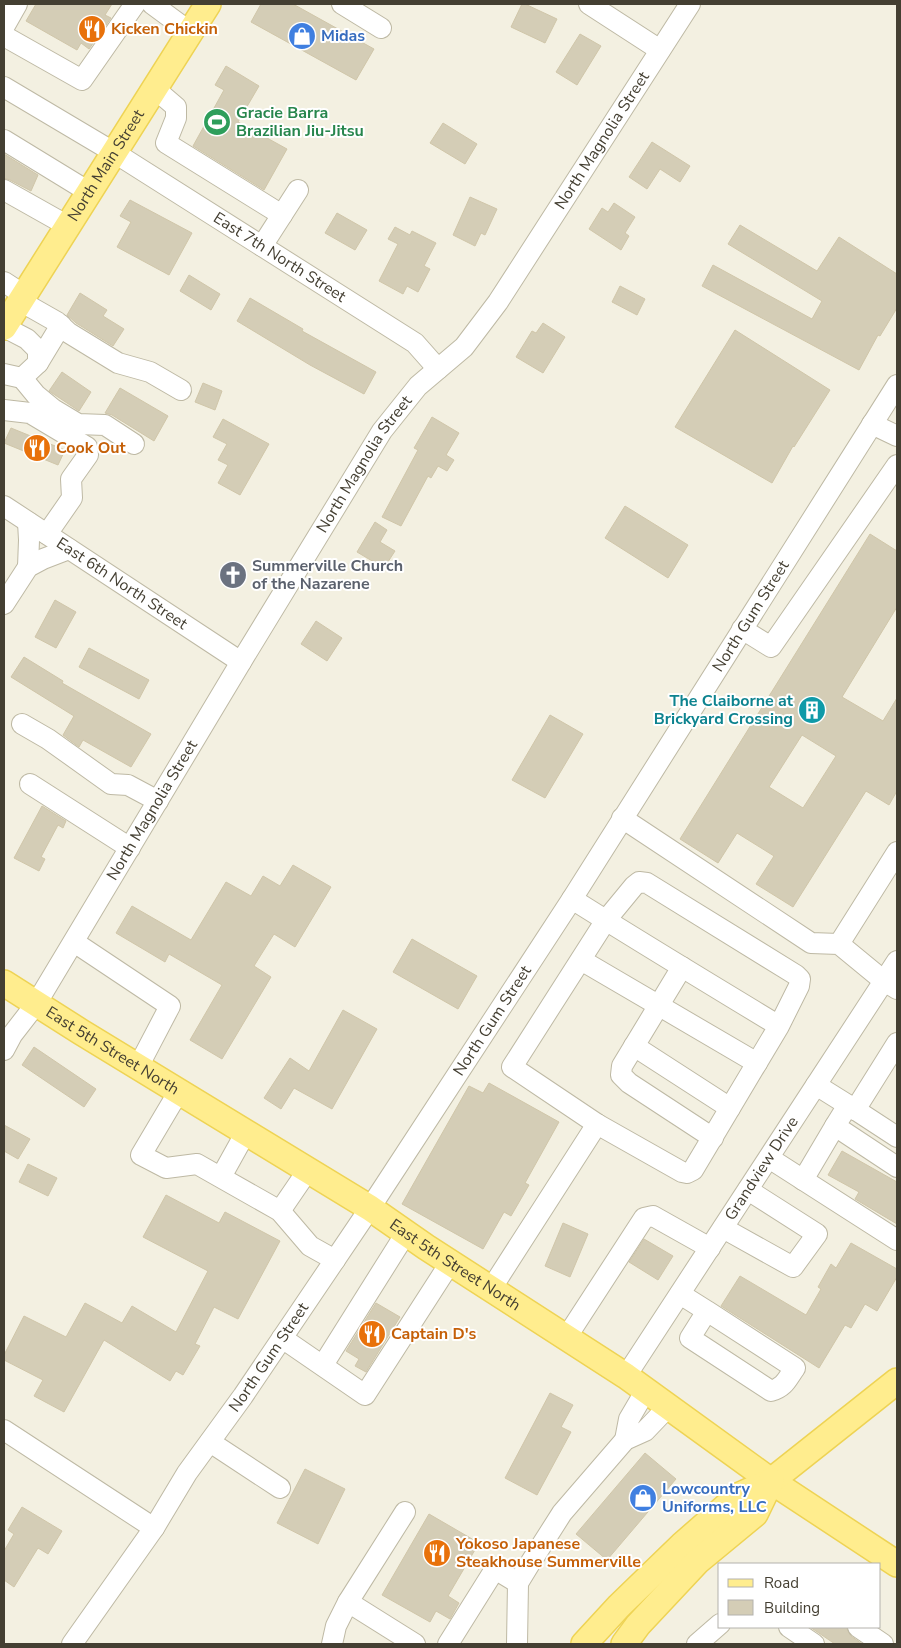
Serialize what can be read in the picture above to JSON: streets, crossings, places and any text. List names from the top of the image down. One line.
{"streets":{"main road":["North Main Street","East 5th Street North"],"street":["North Magnolia Street","East 7th North Street","East 6th North Street","North Gum Street","Grandview Drive"]},"crossings":[["North Magnolia Street","East 7th North Street"],["North Magnolia Street","East 6th North Street"],["North Magnolia Street","East 5th Street North"],["North Main Street","East 7th North Street"],["North Gum Street","East 5th Street North"],["East 5th Street North","Grandview Drive"]],"places":{"restaurant":["Kicken Chickin","Cook Out","Captain D's","Yokoso Japanese Steakhouse Summerville"],"shop":["Midas","Lowcountry Uniforms, LLC"],"sports":["Gracie Barra Brazilian Jiu-Jitsu"],"church":["Summerville Church of the Nazarene"],"building":["The Claiborne at Brickyard Crossing"]},"legend":["Road","Building"]}
